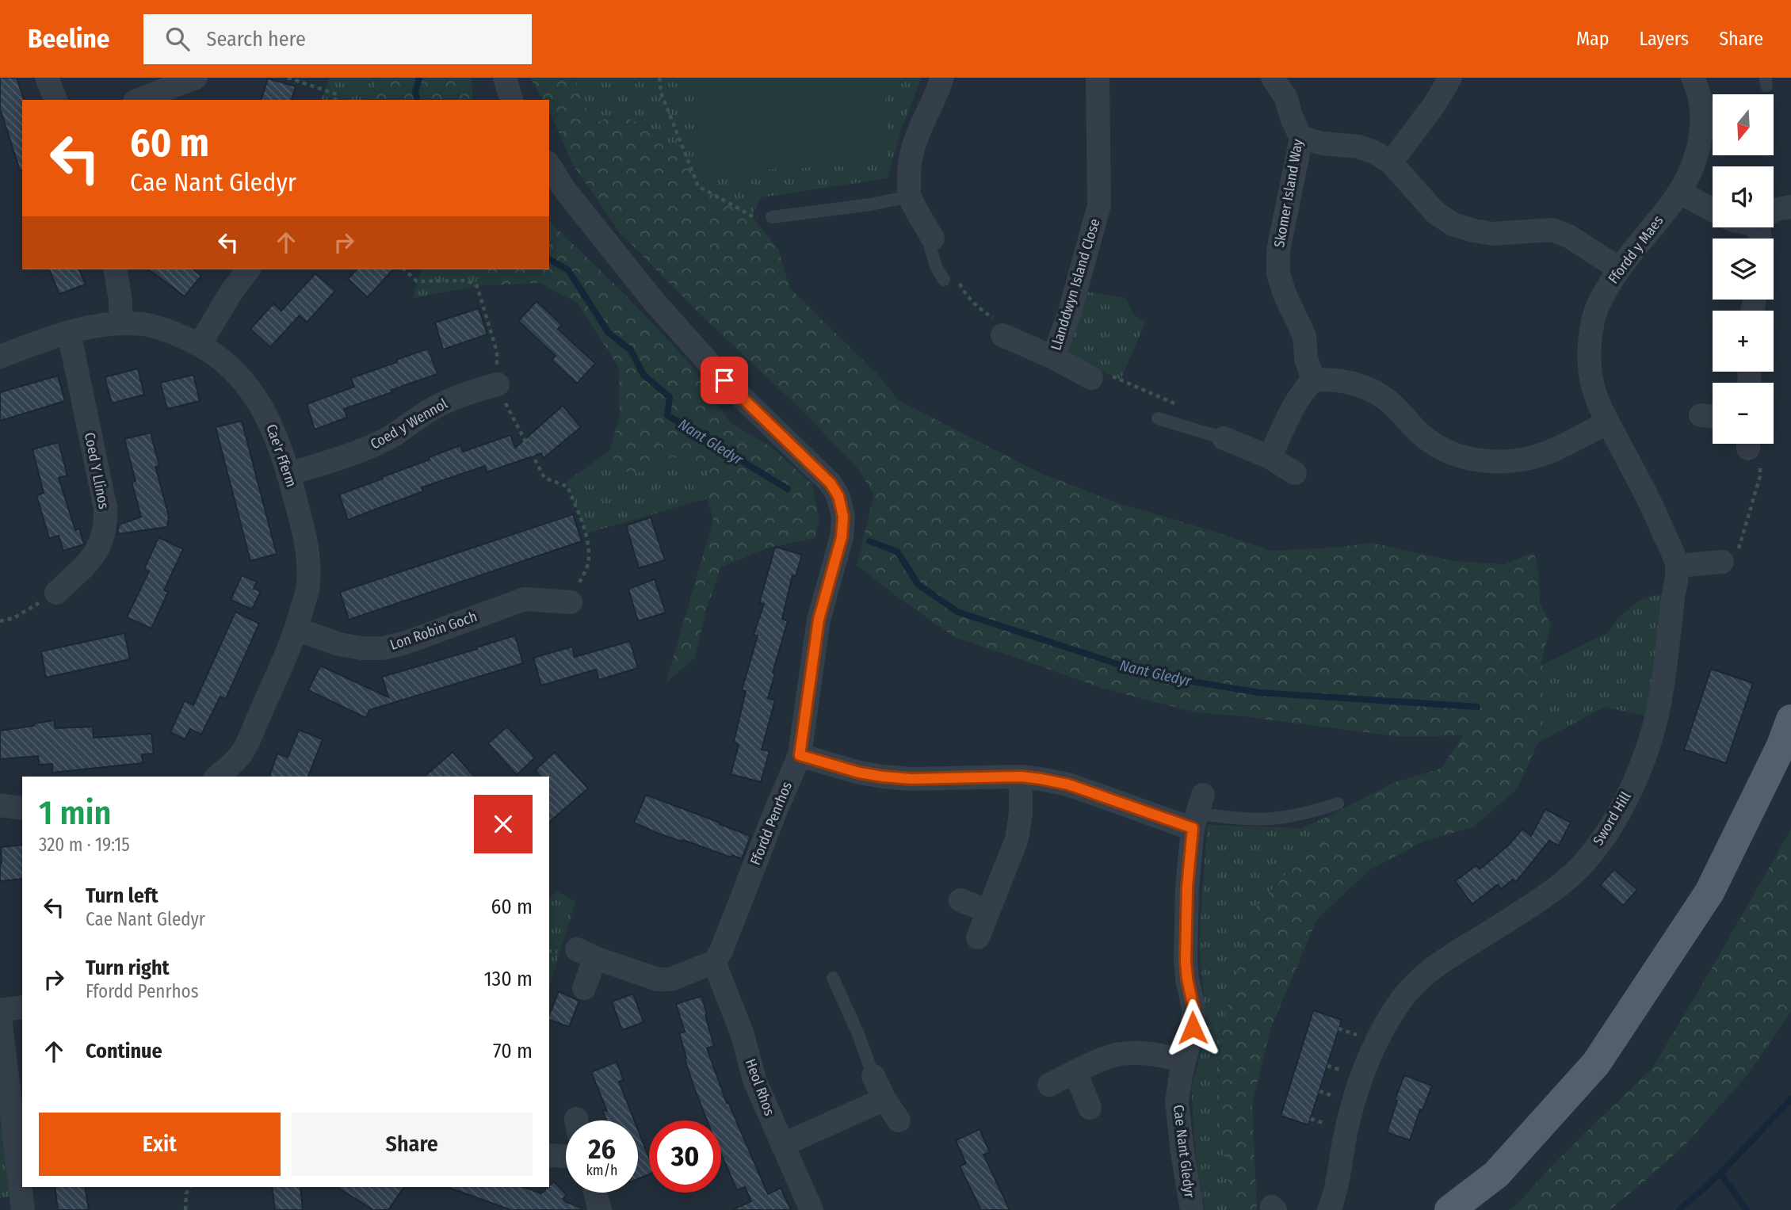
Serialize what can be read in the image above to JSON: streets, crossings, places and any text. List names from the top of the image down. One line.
{"streets":{"street":["Skomer Island Way","Ffordd y Maes","Llanddwyn Island Close","Coed y Wennol","Cae'r Fferm","Coed Y Llinos","Lon Robin Goch","Sword Hill","Ffordd Penrhos","Heol Rhos","Cae Nant Gledyr"]},"crossings":[["Ffordd y Maes","Sword Hill"],["Coed y Wennol","Cae'r Fferm"],["Cae'r Fferm","Coed Y Llinos"],["Cae'r Fferm","Lon Robin Goch"],["Ffordd Penrhos","Heol Rhos"]],"water":["Nant Gledyr"],"north":"bottom","page":{"header":"Beeline","search":"Search here","nav":["Map","Layers","Share"],"map_buttons":["+","−"],"turn":["60 m","Cae Nant Gledyr"],"heading":["1 min","320 m · 19:15"],"list":[{"name":"Turn left","note":"Cae Nant Gledyr","value":"60 m"},{"name":"Turn right","note":"Ffordd Penrhos","value":"130 m"},{"name":"Continue","value":"70 m"}],"buttons":["Exit","Share"],"speed":"26 km/h","limit":"30"}}
